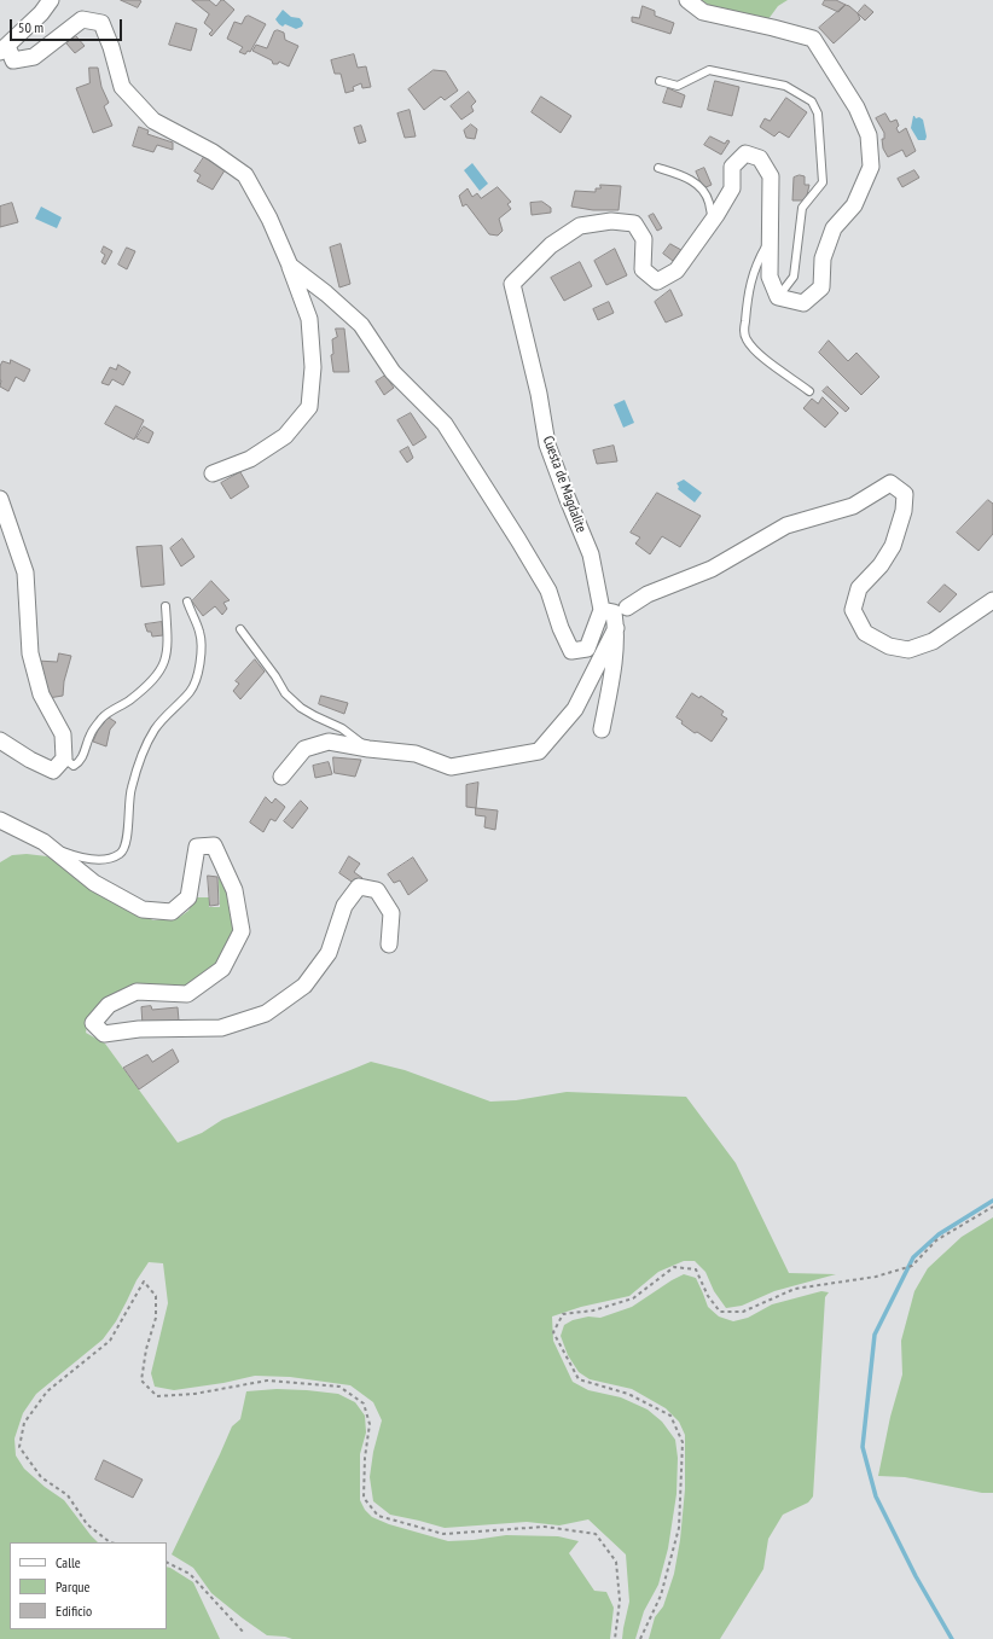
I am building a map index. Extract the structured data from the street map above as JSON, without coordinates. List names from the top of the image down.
{
  "streets": {
    "street": ["Cuesta de Magdalite"]
  },
  "legend": ["Calle", "Parque", "Edificio"],
  "scale_bar": "50 m"
}
